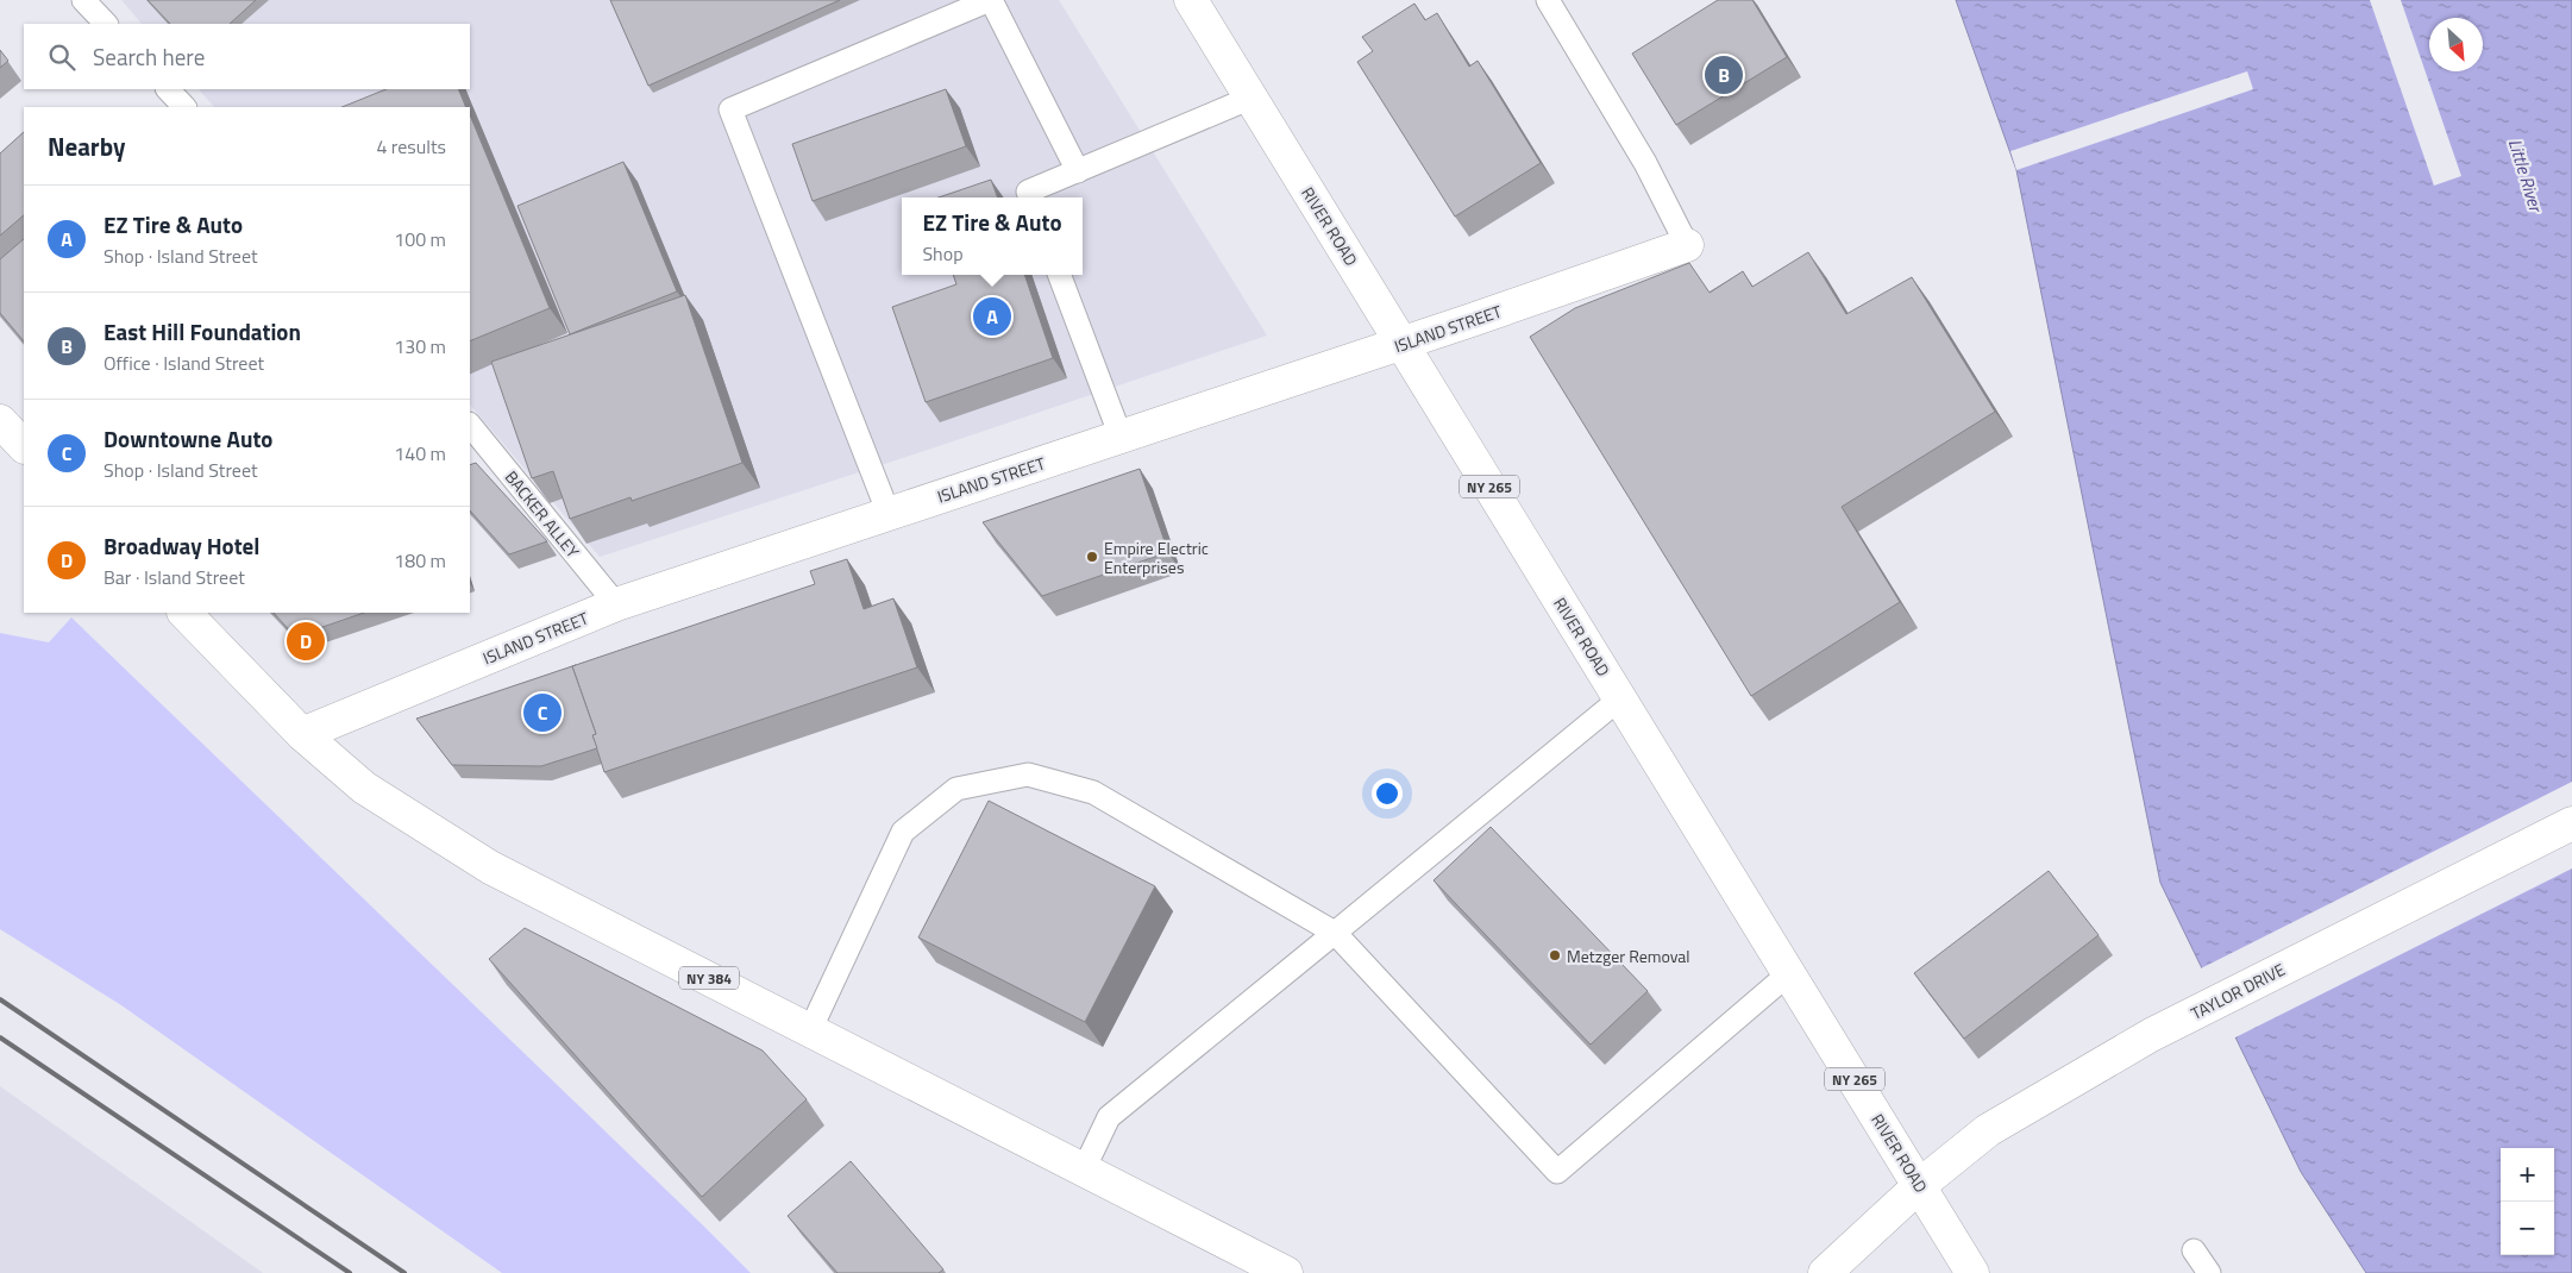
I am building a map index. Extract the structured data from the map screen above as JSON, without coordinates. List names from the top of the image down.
{
  "streets": {
    "main road": [
      "RIVER ROAD",
      "ISLAND STREET",
      "NY 265",
      "NY 384",
      "TAYLOR DRIVE"
    ],
    "lane": ["BACKER ALLEY"]
  },
  "crossings": [
    ["RIVER ROAD", "ISLAND STREET"],
    ["RIVER ROAD", "TAYLOR DRIVE"],
    ["ISLAND STREET", "BACKER ALLEY"],
    ["ISLAND STREET", "NY 384"]
  ],
  "water": ["Little River"],
  "places": ["Empire Electric Enterprises", "Metzger Removal"],
  "north": "bottom right",
  "page": {
    "search": "Search here",
    "pins": [
      "B",
      "A",
      "D",
      "C"
    ],
    "heading": ["Nearby", "4 results"],
    "list": [
      {
        "mark": "A",
        "name": "EZ Tire & Auto",
        "note": "Shop · Island Street",
        "value": "100 m"
      },
      {
        "mark": "B",
        "name": "East Hill Foundation",
        "note": "Office · Island Street",
        "value": "130 m"
      },
      {
        "mark": "C",
        "name": "Downtowne Auto",
        "note": "Shop · Island Street",
        "value": "140 m"
      },
      {
        "mark": "D",
        "name": "Broadway Hotel",
        "note": "Bar · Island Street",
        "value": "180 m"
      }
    ],
    "popup": ["EZ Tire & Auto", "Shop"],
    "map_buttons": ["+", "−"]
  }
}
